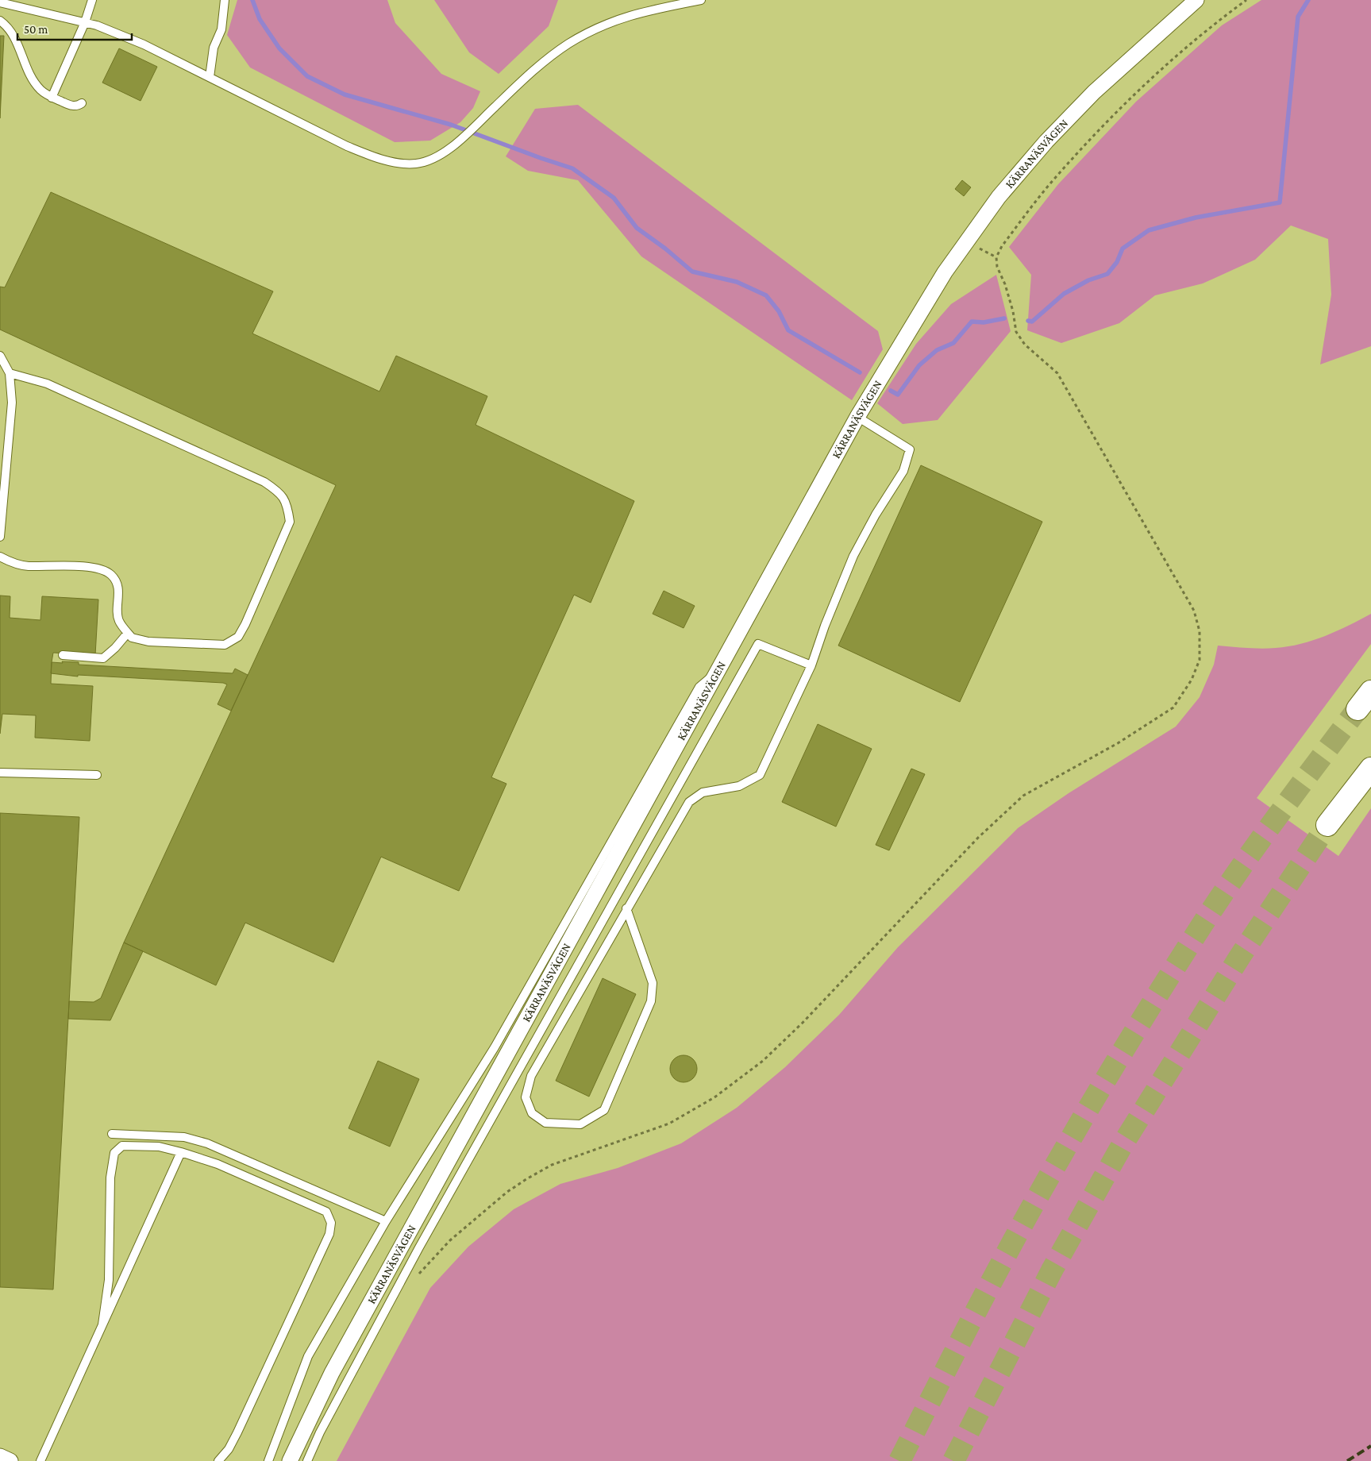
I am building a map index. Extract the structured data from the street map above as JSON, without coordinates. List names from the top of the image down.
{
  "streets": {
    "street": ["KÄRRANÄSVÄGEN"]
  },
  "scale_bar": "50 m"
}
